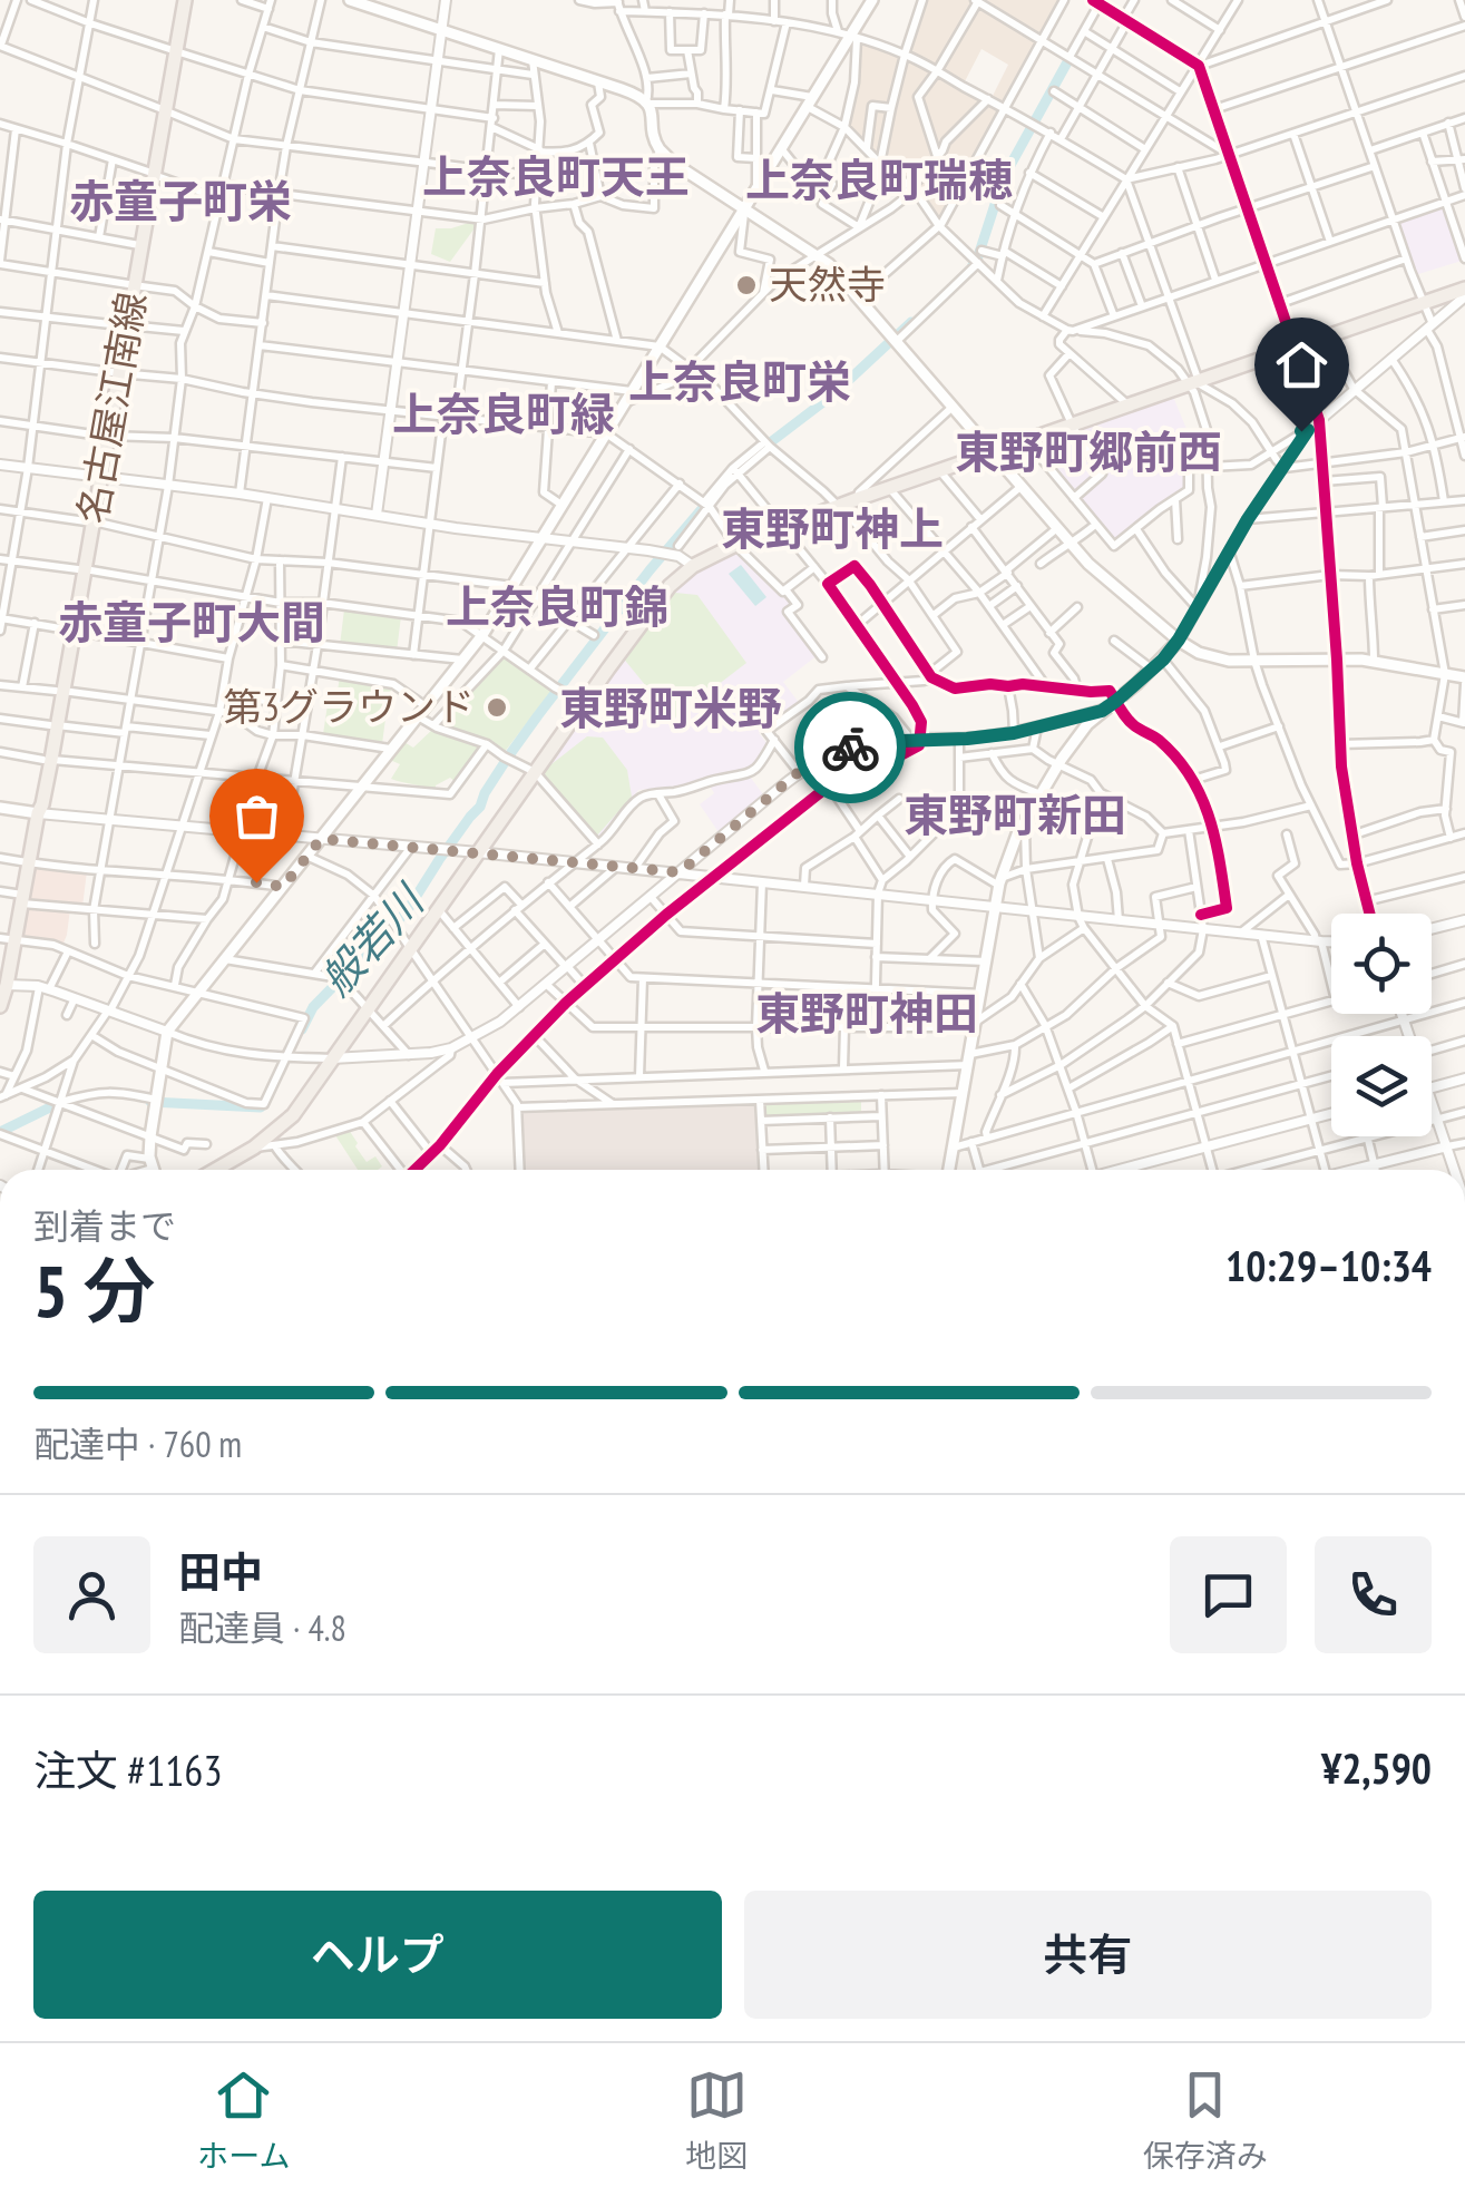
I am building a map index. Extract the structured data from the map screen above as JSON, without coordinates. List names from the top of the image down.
{
  "streets": {
    "main road": ["名古屋江南線"]
  },
  "districts": [
    "上奈良町天王",
    "上奈良町瑞穂",
    "赤童子町栄",
    "上奈良町栄",
    "上奈良町緑",
    "東野町郷前西",
    "東野町神上",
    "上奈良町錦",
    "赤童子町大間",
    "東野町米野",
    "東野町新田",
    "東野町神田"
  ],
  "water": ["般若川"],
  "places": ["天然寺", "第3グラウンド"],
  "page": {
    "heading": ["5 分", "到着まで", "10:29–10:34"],
    "panel": [
      "田中",
      "配達員 · 4.8",
      "注文 #1163",
      "¥2,590"
    ],
    "bar": "配達中 · 760 m",
    "buttons": ["ヘルプ", "共有"],
    "tabs": ["ホーム", "地図", "保存済み"]
  }
}
